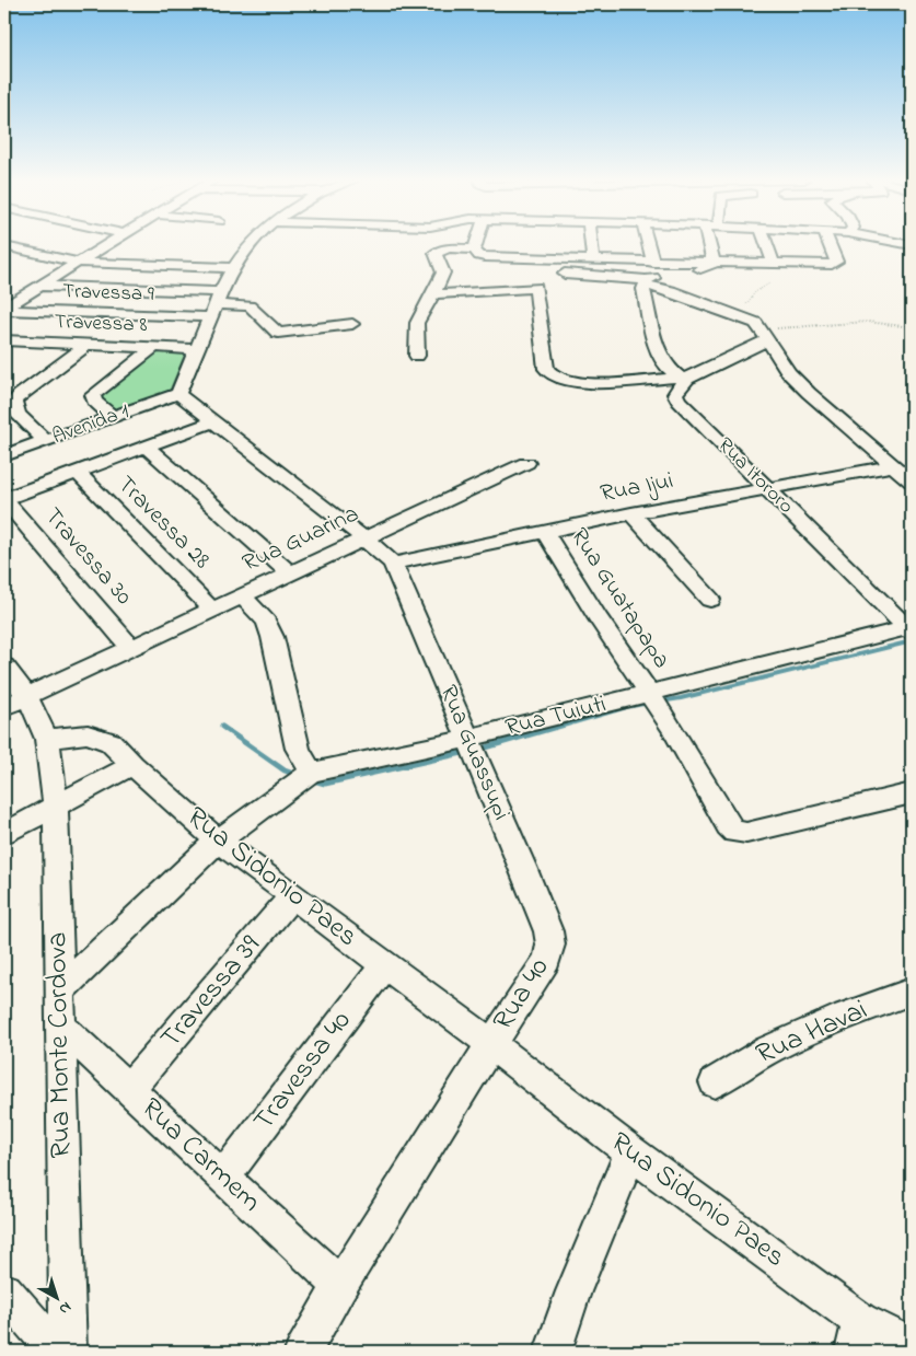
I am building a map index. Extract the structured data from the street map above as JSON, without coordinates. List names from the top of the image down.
{
  "streets": {
    "street": [
      "Travessa 9",
      "Travessa 8",
      "Avenida 1",
      "Rua Itororo",
      "Rua Ijui",
      "Travessa 28",
      "Rua Guarina",
      "Travessa 30",
      "Rua Guatapapa",
      "Rua Tuiuti",
      "Rua Guassupi",
      "Rua Sidonio Paes",
      "Travessa 39",
      "Rua 40",
      "Rua Havai",
      "Rua Monte Cordova",
      "Travessa 40",
      "Rua Carmem"
    ]
  },
  "crossings": [
    ["Rua Itororo", "Rua Ijui"],
    ["Rua Itororo", "Rua Tuiuti"],
    ["Rua Ijui", "Rua Guatapapa"],
    ["Rua Ijui", "Rua Guassupi"],
    ["Rua Guarina", "Rua Tuiuti"],
    ["Rua Guatapapa", "Rua Tuiuti"],
    ["Rua Tuiuti", "Rua Guassupi"],
    ["Rua Tuiuti", "Rua Sidonio Paes"],
    ["Rua Tuiuti", "Rua Monte Cordova"],
    ["Rua Guassupi", "Rua 40"],
    ["Rua Sidonio Paes", "Travessa 39"],
    ["Rua Sidonio Paes", "Rua 40"],
    ["Rua Sidonio Paes", "Rua Monte Cordova"],
    ["Rua Sidonio Paes", "Travessa 40"],
    ["Travessa 39", "Rua Carmem"],
    ["Rua Monte Cordova", "Rua Carmem"],
    ["Travessa 40", "Rua Carmem"]
  ],
  "north": "bottom right"
}
